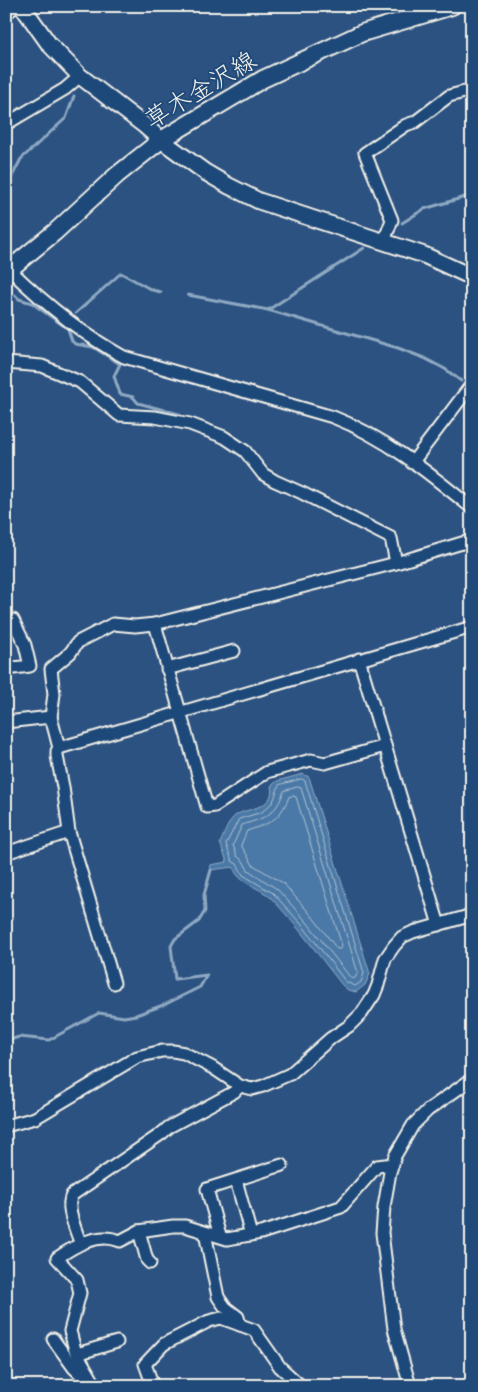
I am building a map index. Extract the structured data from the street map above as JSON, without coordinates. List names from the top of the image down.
{
  "streets": {
    "main road": ["草木金沢線"]
  }
}
